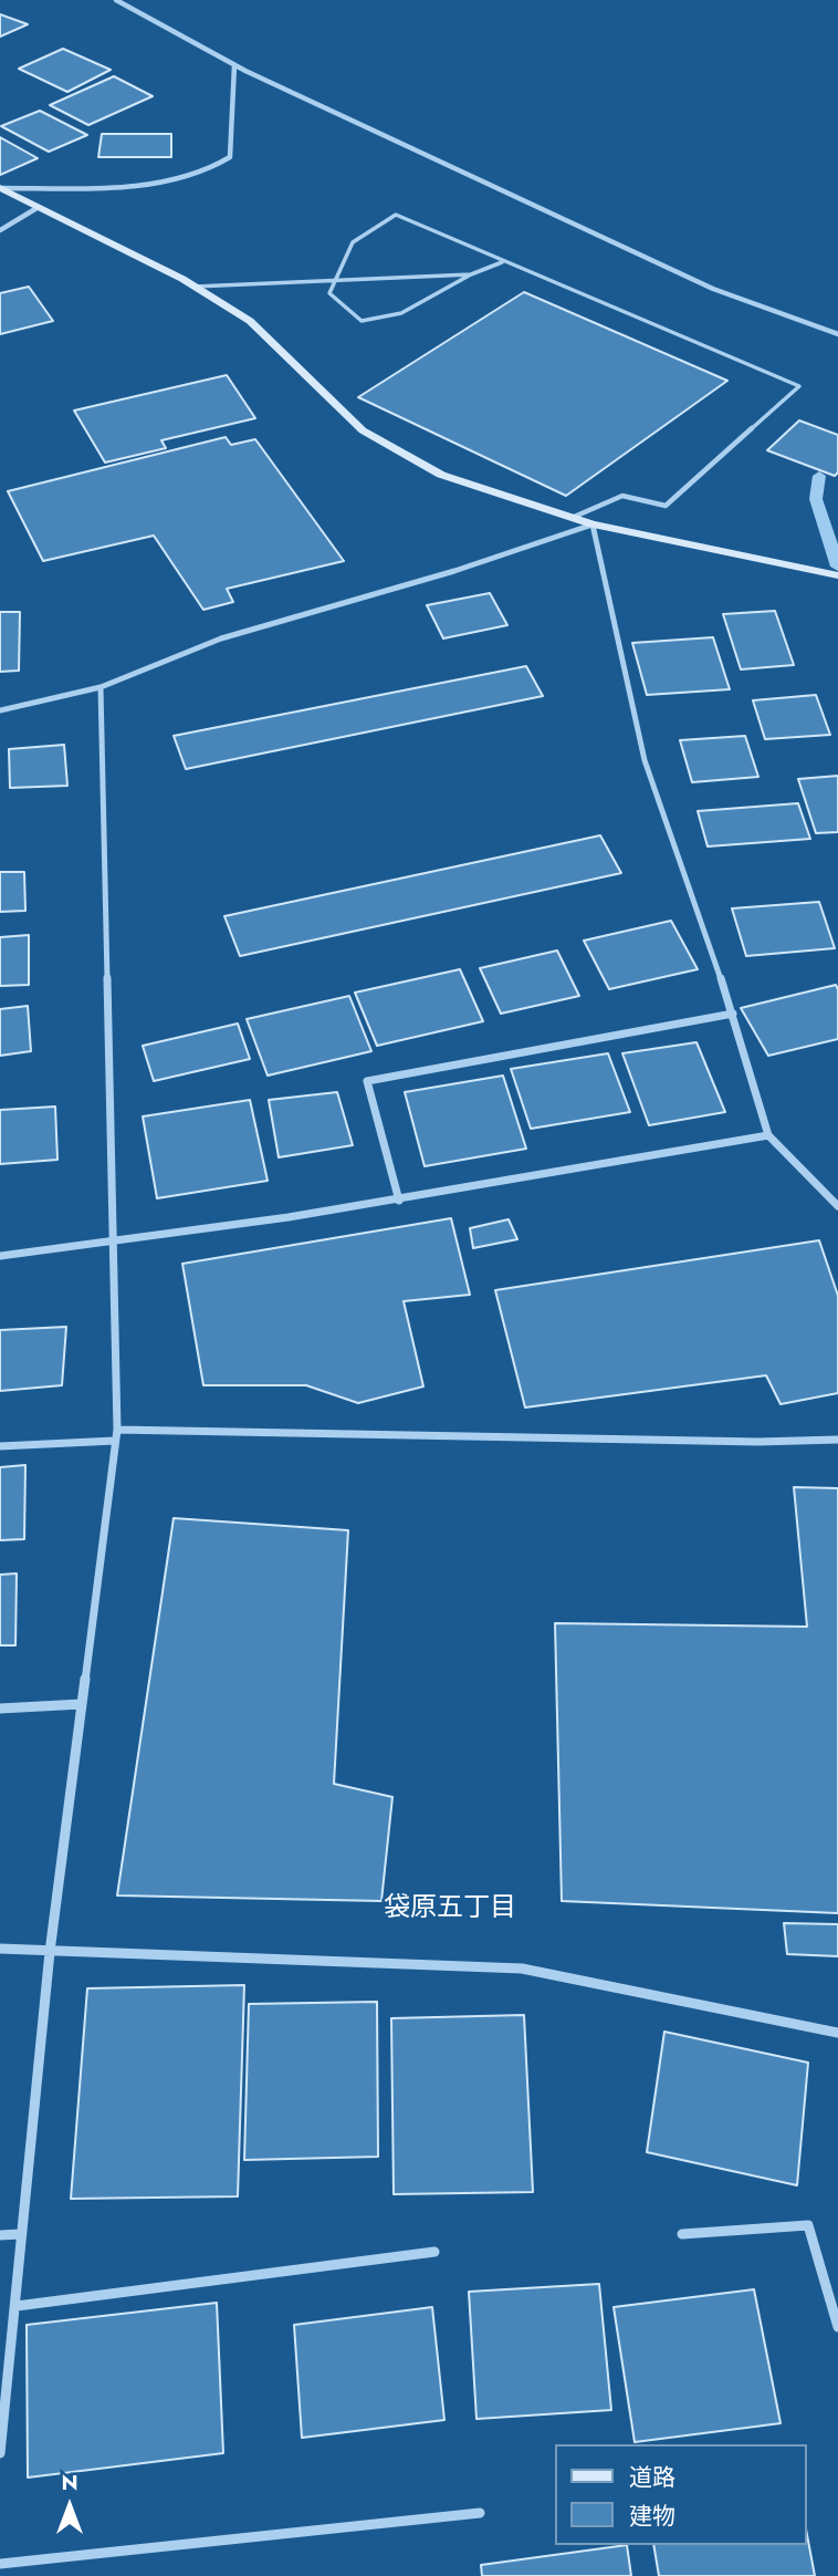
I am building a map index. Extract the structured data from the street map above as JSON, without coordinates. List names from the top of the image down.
{
  "districts": ["袋原五丁目"],
  "legend": ["道路", "建物"],
  "north": "top"
}
